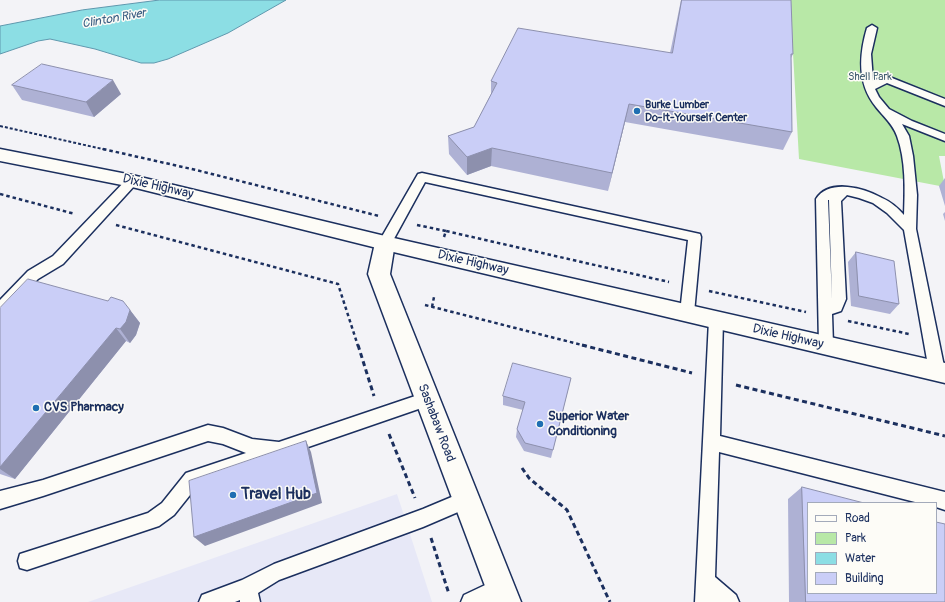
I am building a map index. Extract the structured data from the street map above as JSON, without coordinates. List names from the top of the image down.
{
  "streets": {
    "main road": ["Dixie Highway", "Sashabaw Road"]
  },
  "crossings": [
    ["Dixie Highway", "Sashabaw Road"]
  ],
  "water": ["Clinton River"],
  "parks": ["Shell Park"],
  "places": [
    "Burke Lumber Do-It-Yourself Center",
    "CVS Pharmacy",
    "Superior Water Conditioning",
    "Travel Hub"
  ],
  "legend": [
    "Road",
    "Park",
    "Water",
    "Building"
  ]
}
